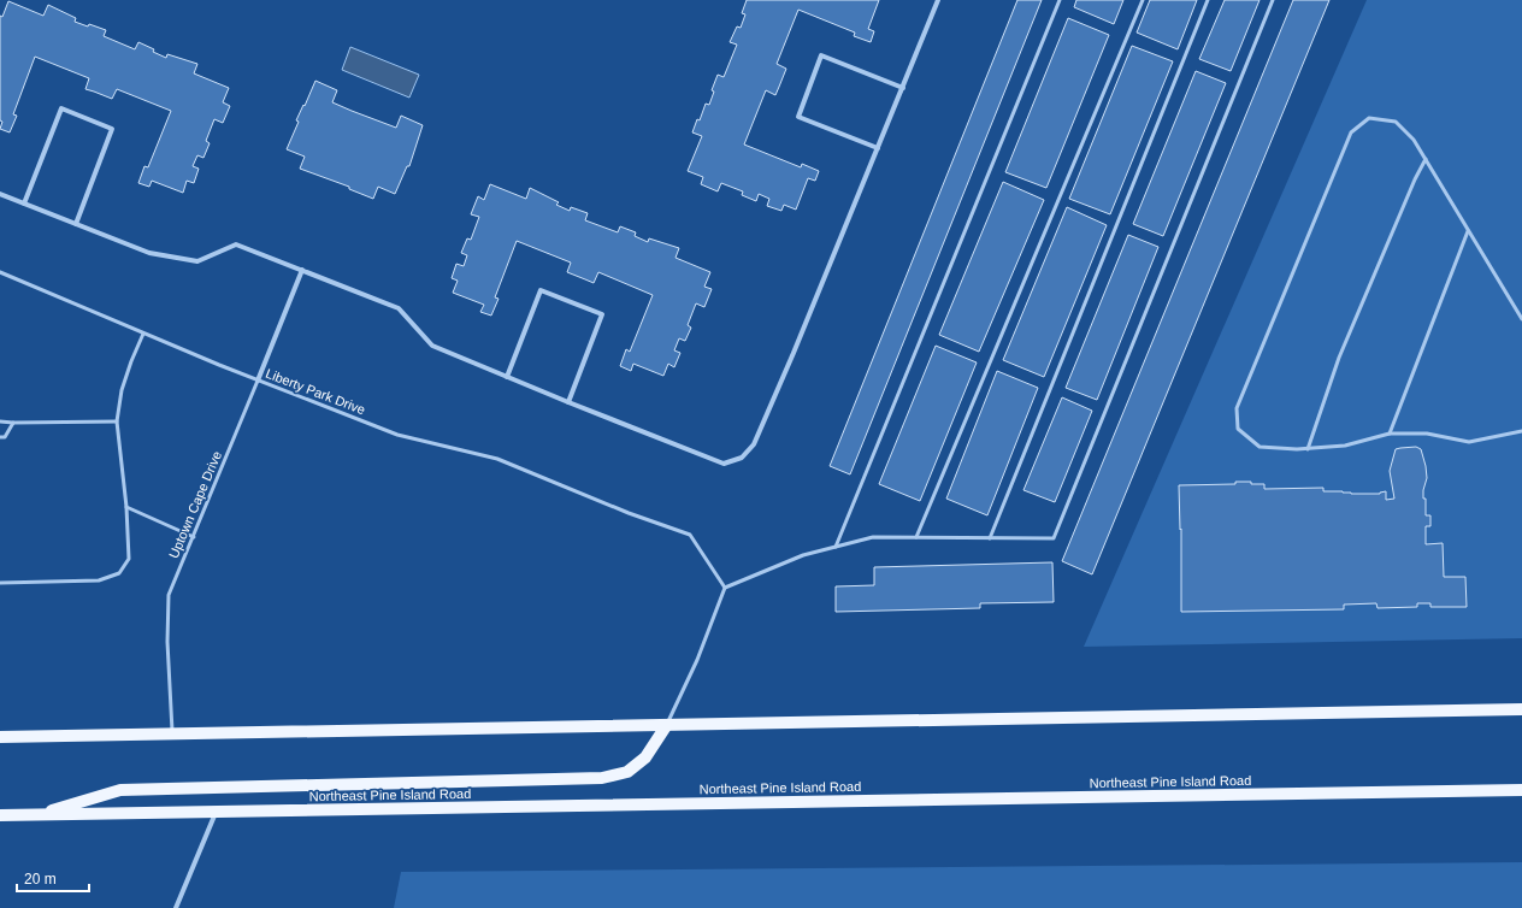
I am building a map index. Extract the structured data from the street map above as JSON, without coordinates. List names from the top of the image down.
{
  "streets": {
    "main road": ["Northeast Pine Island Road"],
    "lane": ["Liberty Park Drive", "Uptown Cape Drive"]
  },
  "crossings": [
    ["Liberty Park Drive", "Uptown Cape Drive"]
  ],
  "scale_bar": "20 m"
}
